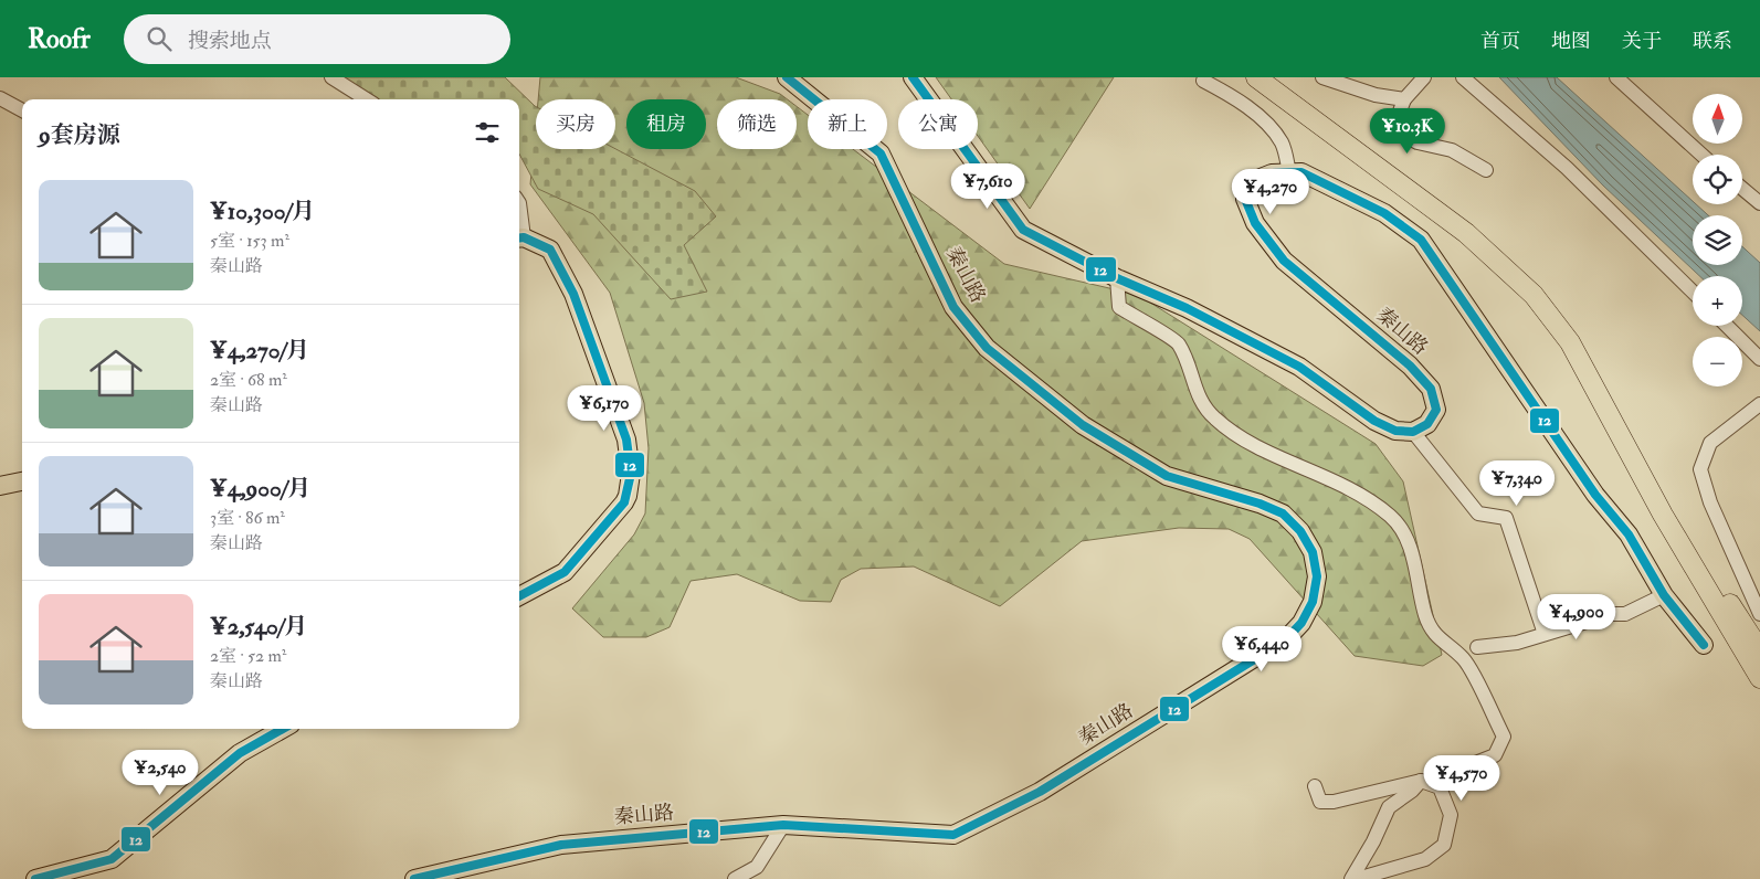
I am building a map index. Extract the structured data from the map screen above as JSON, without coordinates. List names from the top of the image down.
{
  "streets": {
    "main road": ["秦山路"]
  },
  "lines": ["transit line 12"],
  "north": "top",
  "page": {
    "header": "Roofr",
    "search": "搜索地点",
    "nav": [
      "首页",
      "地图",
      "关于",
      "联系"
    ],
    "map_buttons": ["+", "−"],
    "chip": [
      "买房",
      "租房",
      "筛选",
      "新上",
      "公寓"
    ],
    "heading": "9套房源",
    "price": [
      "¥10.3K",
      "¥7,610",
      "¥4,270",
      "¥6,170",
      "¥7,340",
      "¥4,900",
      "¥6,440",
      "¥2,540",
      "¥4,570"
    ],
    "list": [
      {
        "name": "¥10,300/月",
        "note": "5室 · 153 m² · 秦山路"
      },
      {
        "name": "¥4,270/月",
        "note": "2室 · 68 m² · 秦山路"
      },
      {
        "name": "¥4,900/月",
        "note": "3室 · 86 m² · 秦山路"
      },
      {
        "name": "¥2,540/月",
        "note": "2室 · 52 m² · 秦山路"
      }
    ]
  }
}
